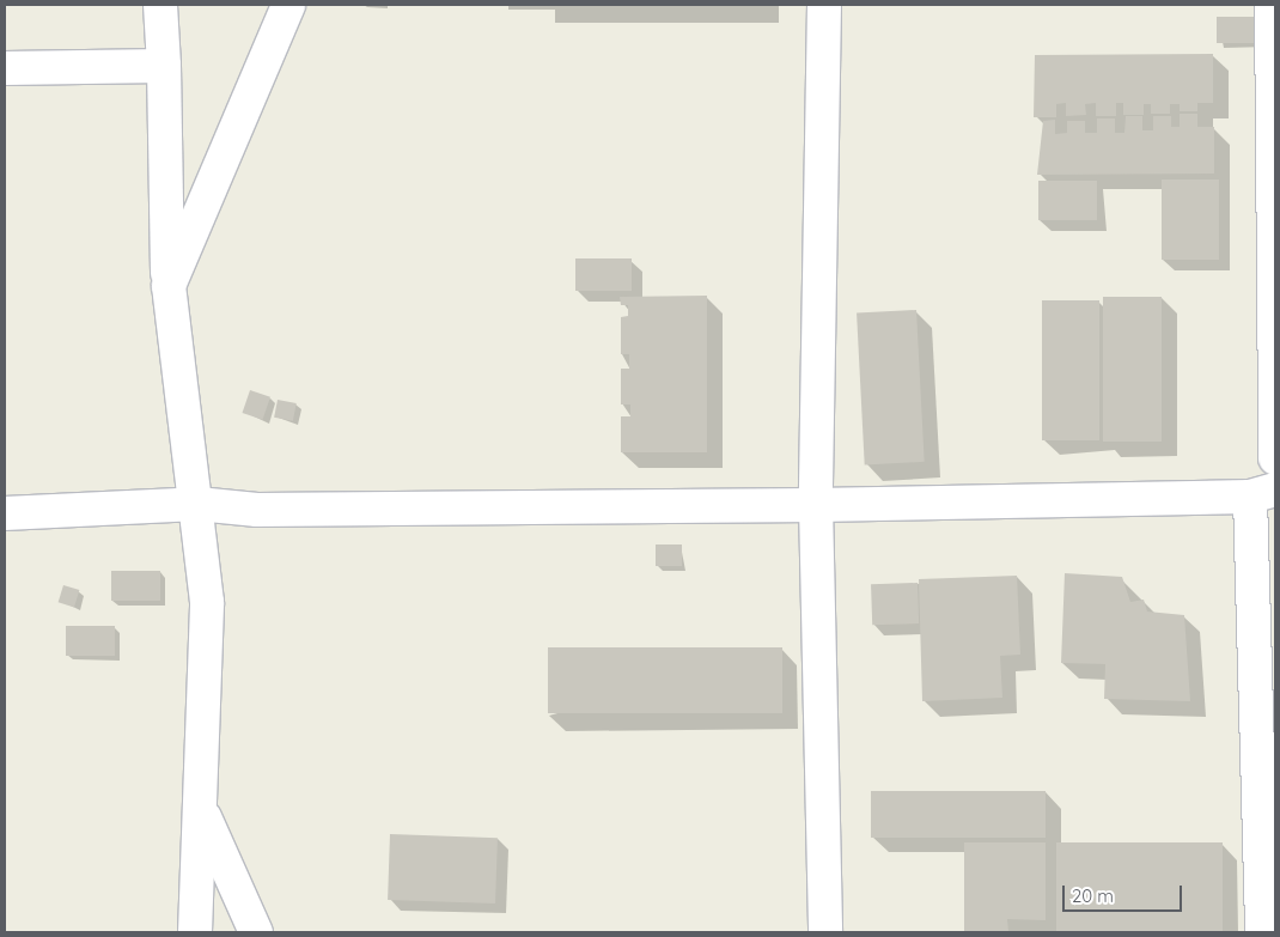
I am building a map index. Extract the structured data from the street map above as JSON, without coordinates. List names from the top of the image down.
{
  "scale_bar": "20 m"
}
